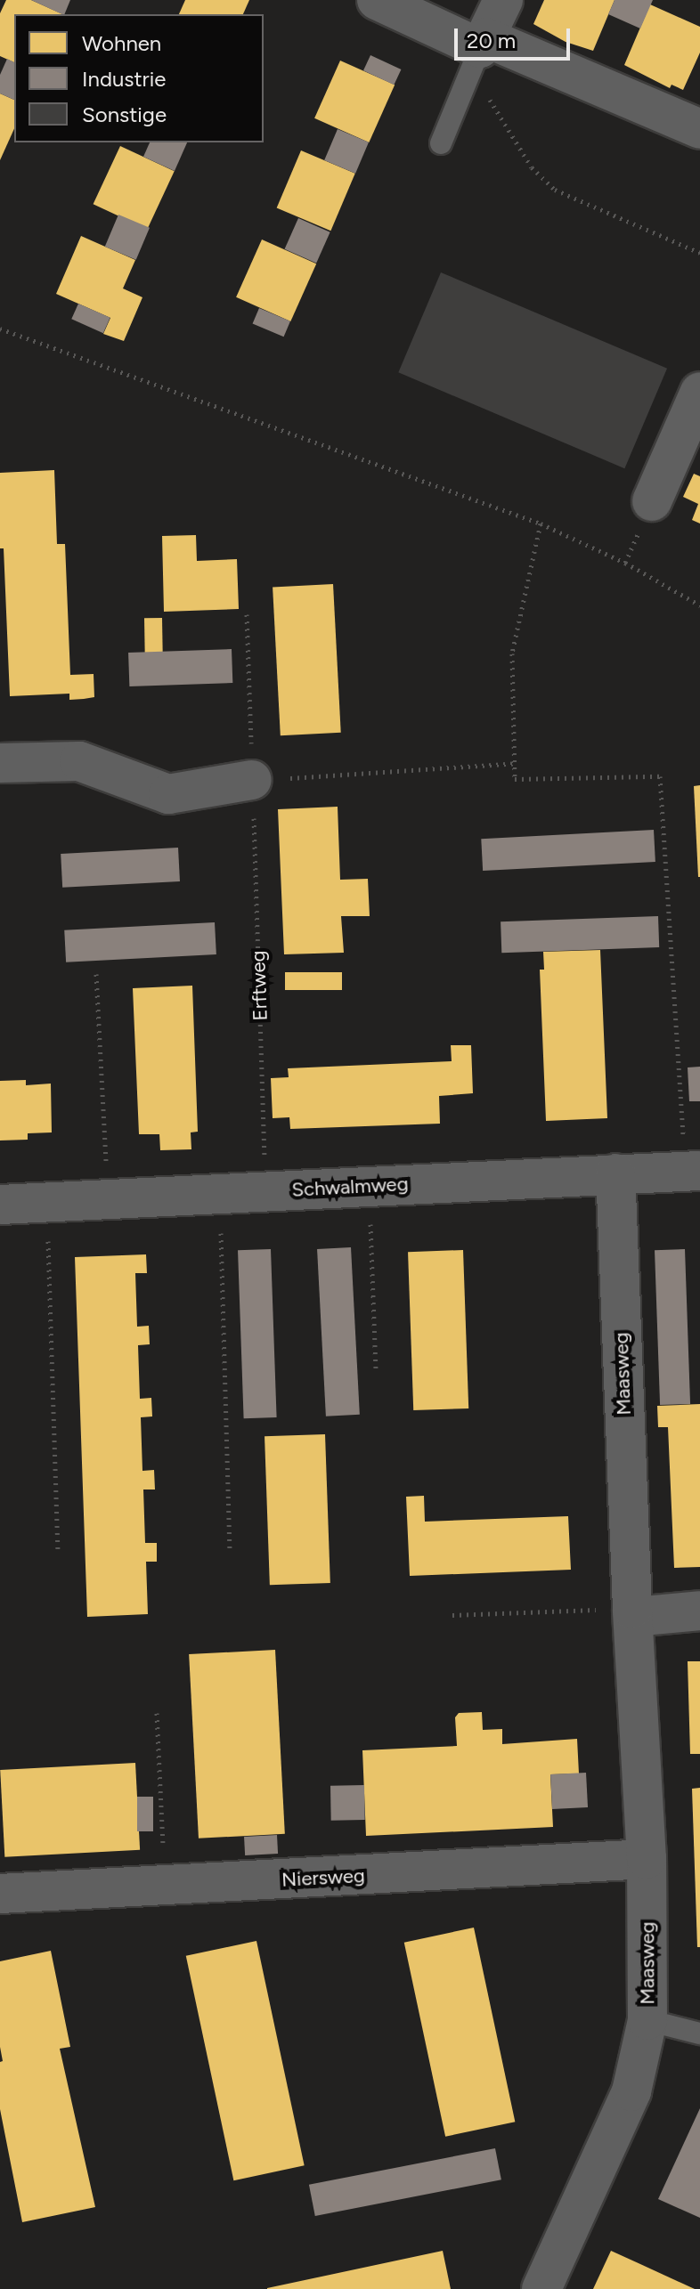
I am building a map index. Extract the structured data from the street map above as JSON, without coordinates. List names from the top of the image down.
{
  "streets": {
    "street": ["Schwalmweg", "Maasweg", "Niersweg"],
    "path": ["Erftweg"]
  },
  "crossings": [
    ["Erftweg", "Schwalmweg"],
    ["Schwalmweg", "Maasweg"],
    ["Maasweg", "Niersweg"]
  ],
  "legend": ["Wohnen", "Industrie", "Sonstige"],
  "scale_bar": "20 m"
}
